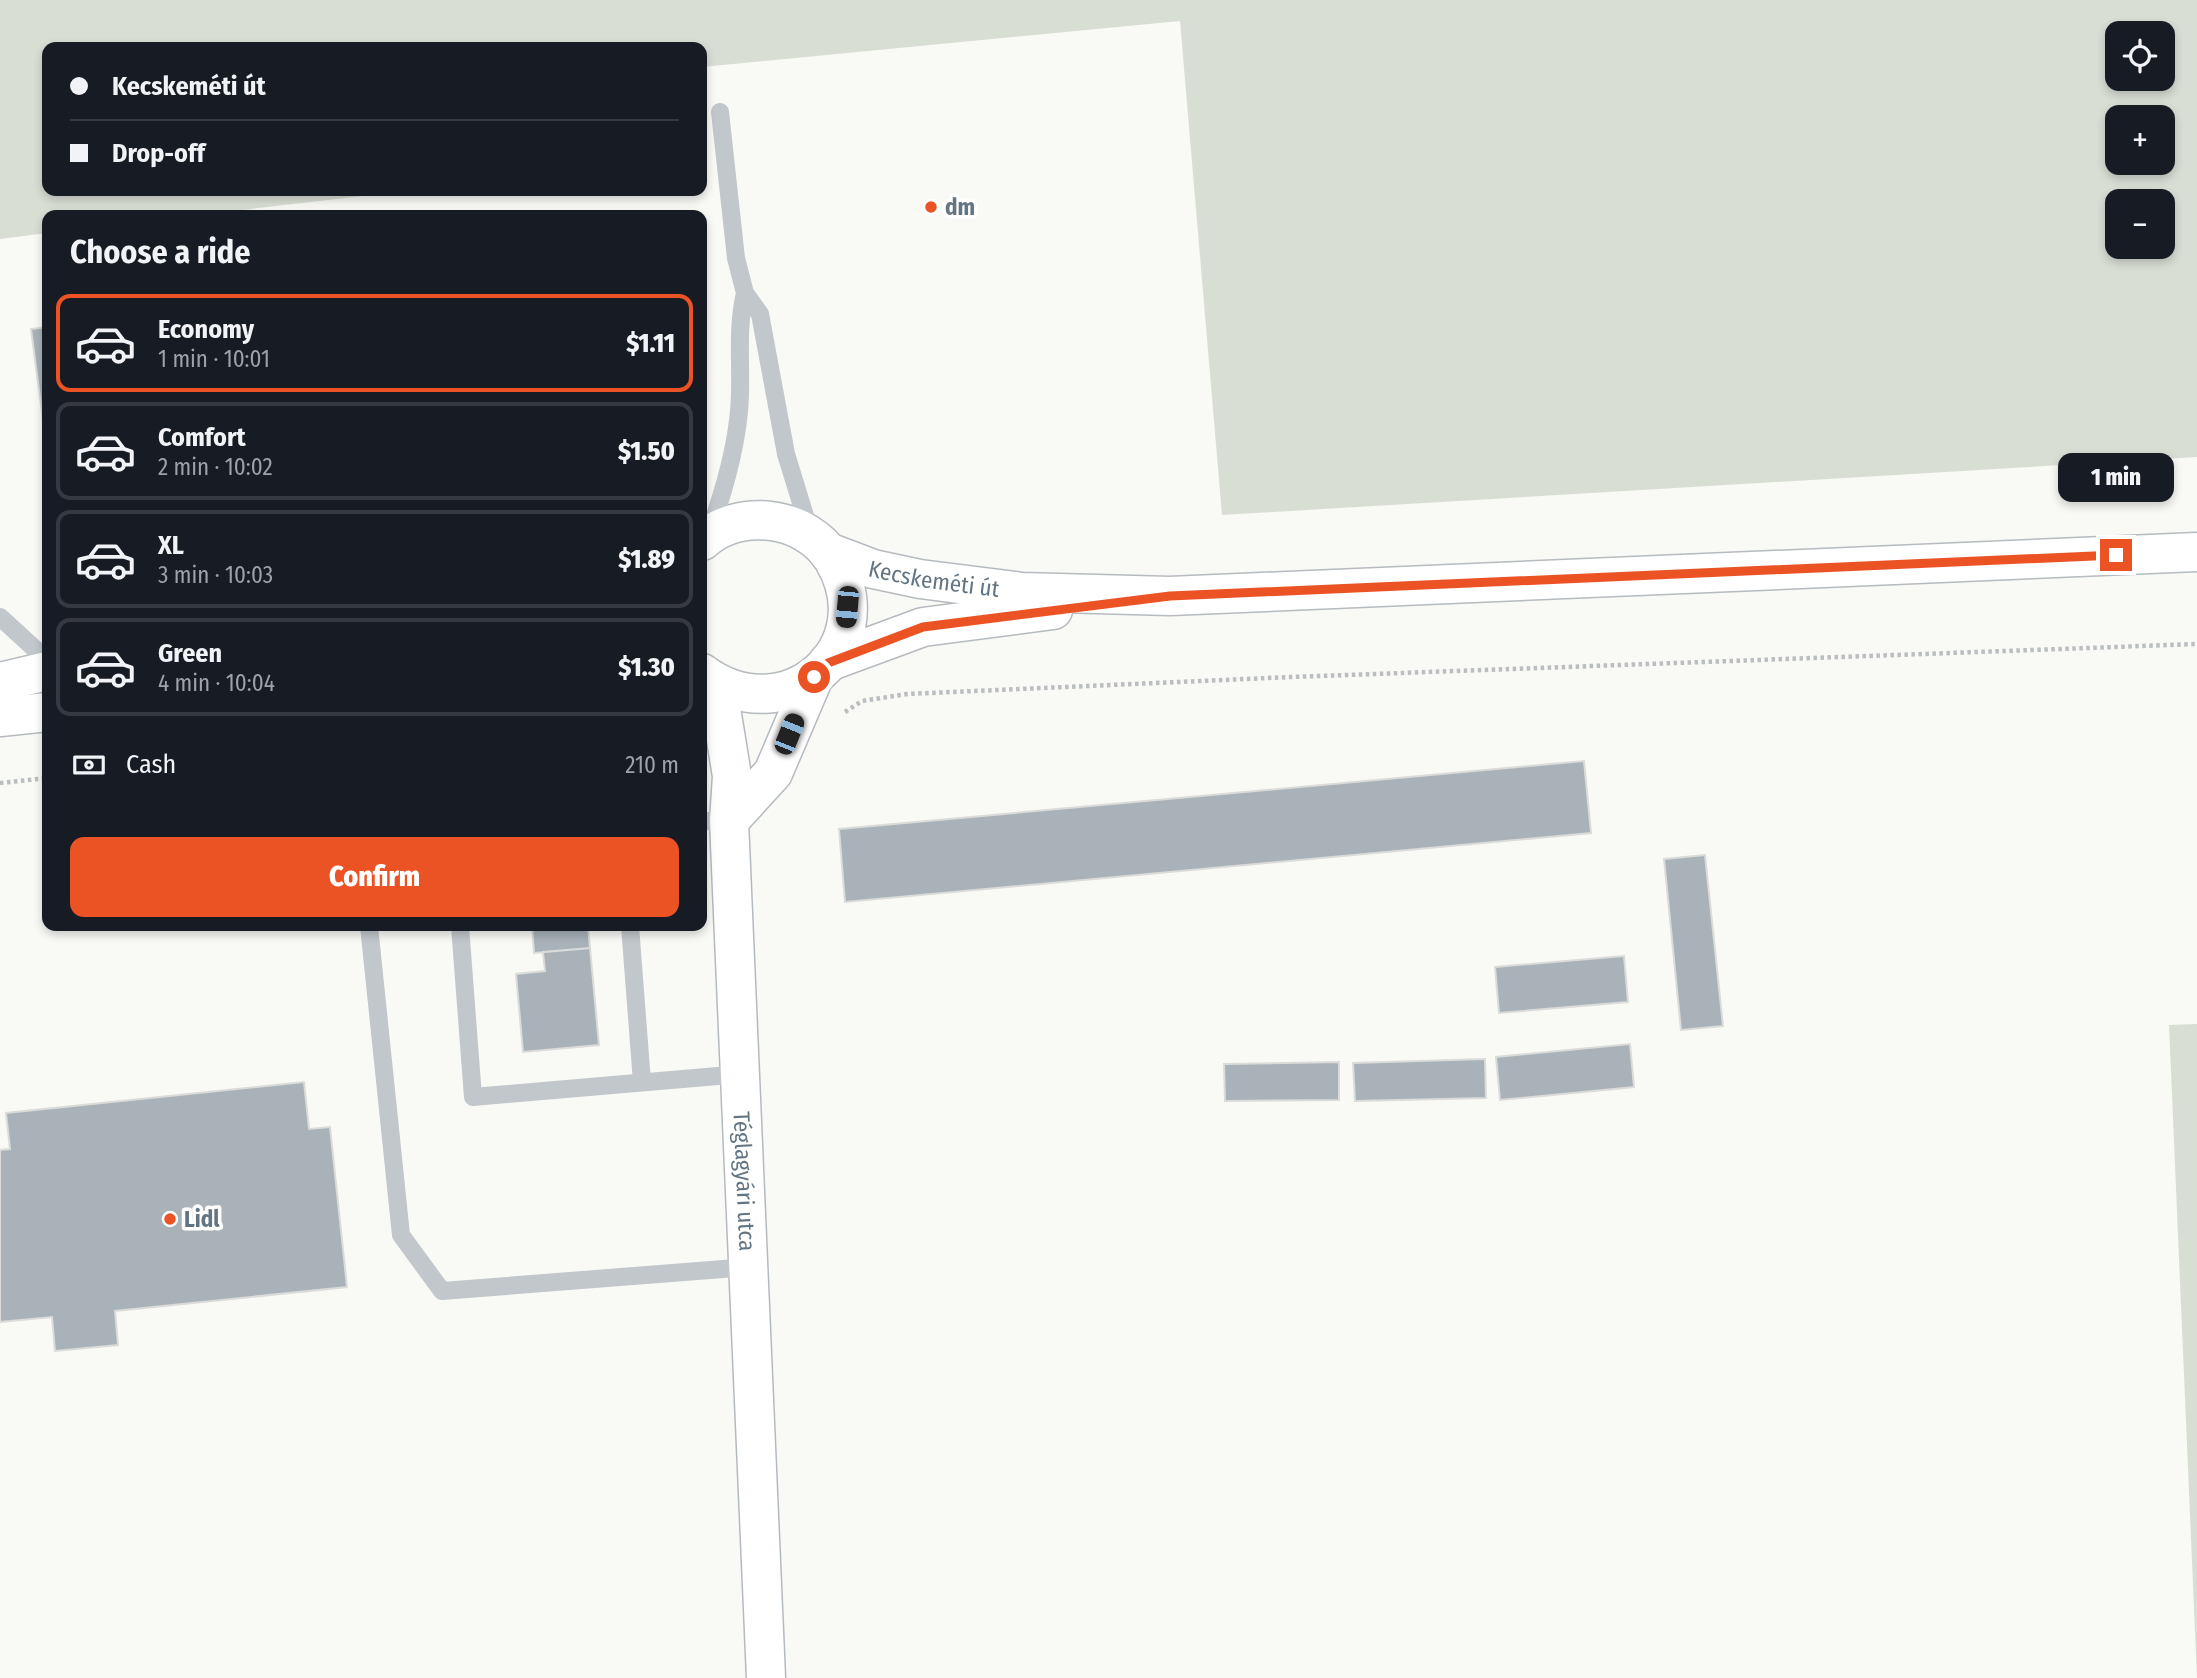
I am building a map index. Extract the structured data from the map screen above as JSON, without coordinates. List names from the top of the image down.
{
  "streets": {
    "main road": ["Kecskeméti út", "Téglagyári utca"]
  },
  "crossings": [
    ["Kecskeméti út", "Téglagyári utca"]
  ],
  "places": ["dm", "Lidl"],
  "page": {
    "map_buttons": ["+", "−"],
    "banner": ["Kecskeméti út", "Drop-off"],
    "heading": "Choose a ride",
    "list": [
      {
        "name": "Economy",
        "note": "1 min · 10:01",
        "value": "$1.11"
      },
      {
        "name": "Comfort",
        "note": "2 min · 10:02",
        "value": "$1.50"
      },
      {
        "name": "XL",
        "note": "3 min · 10:03",
        "value": "$1.89"
      },
      {
        "name": "Green",
        "note": "4 min · 10:04",
        "value": "$1.30"
      }
    ],
    "bubble": "1 min",
    "pay": ["Cash", "210 m"],
    "buttons": "Confirm"
  }
}
